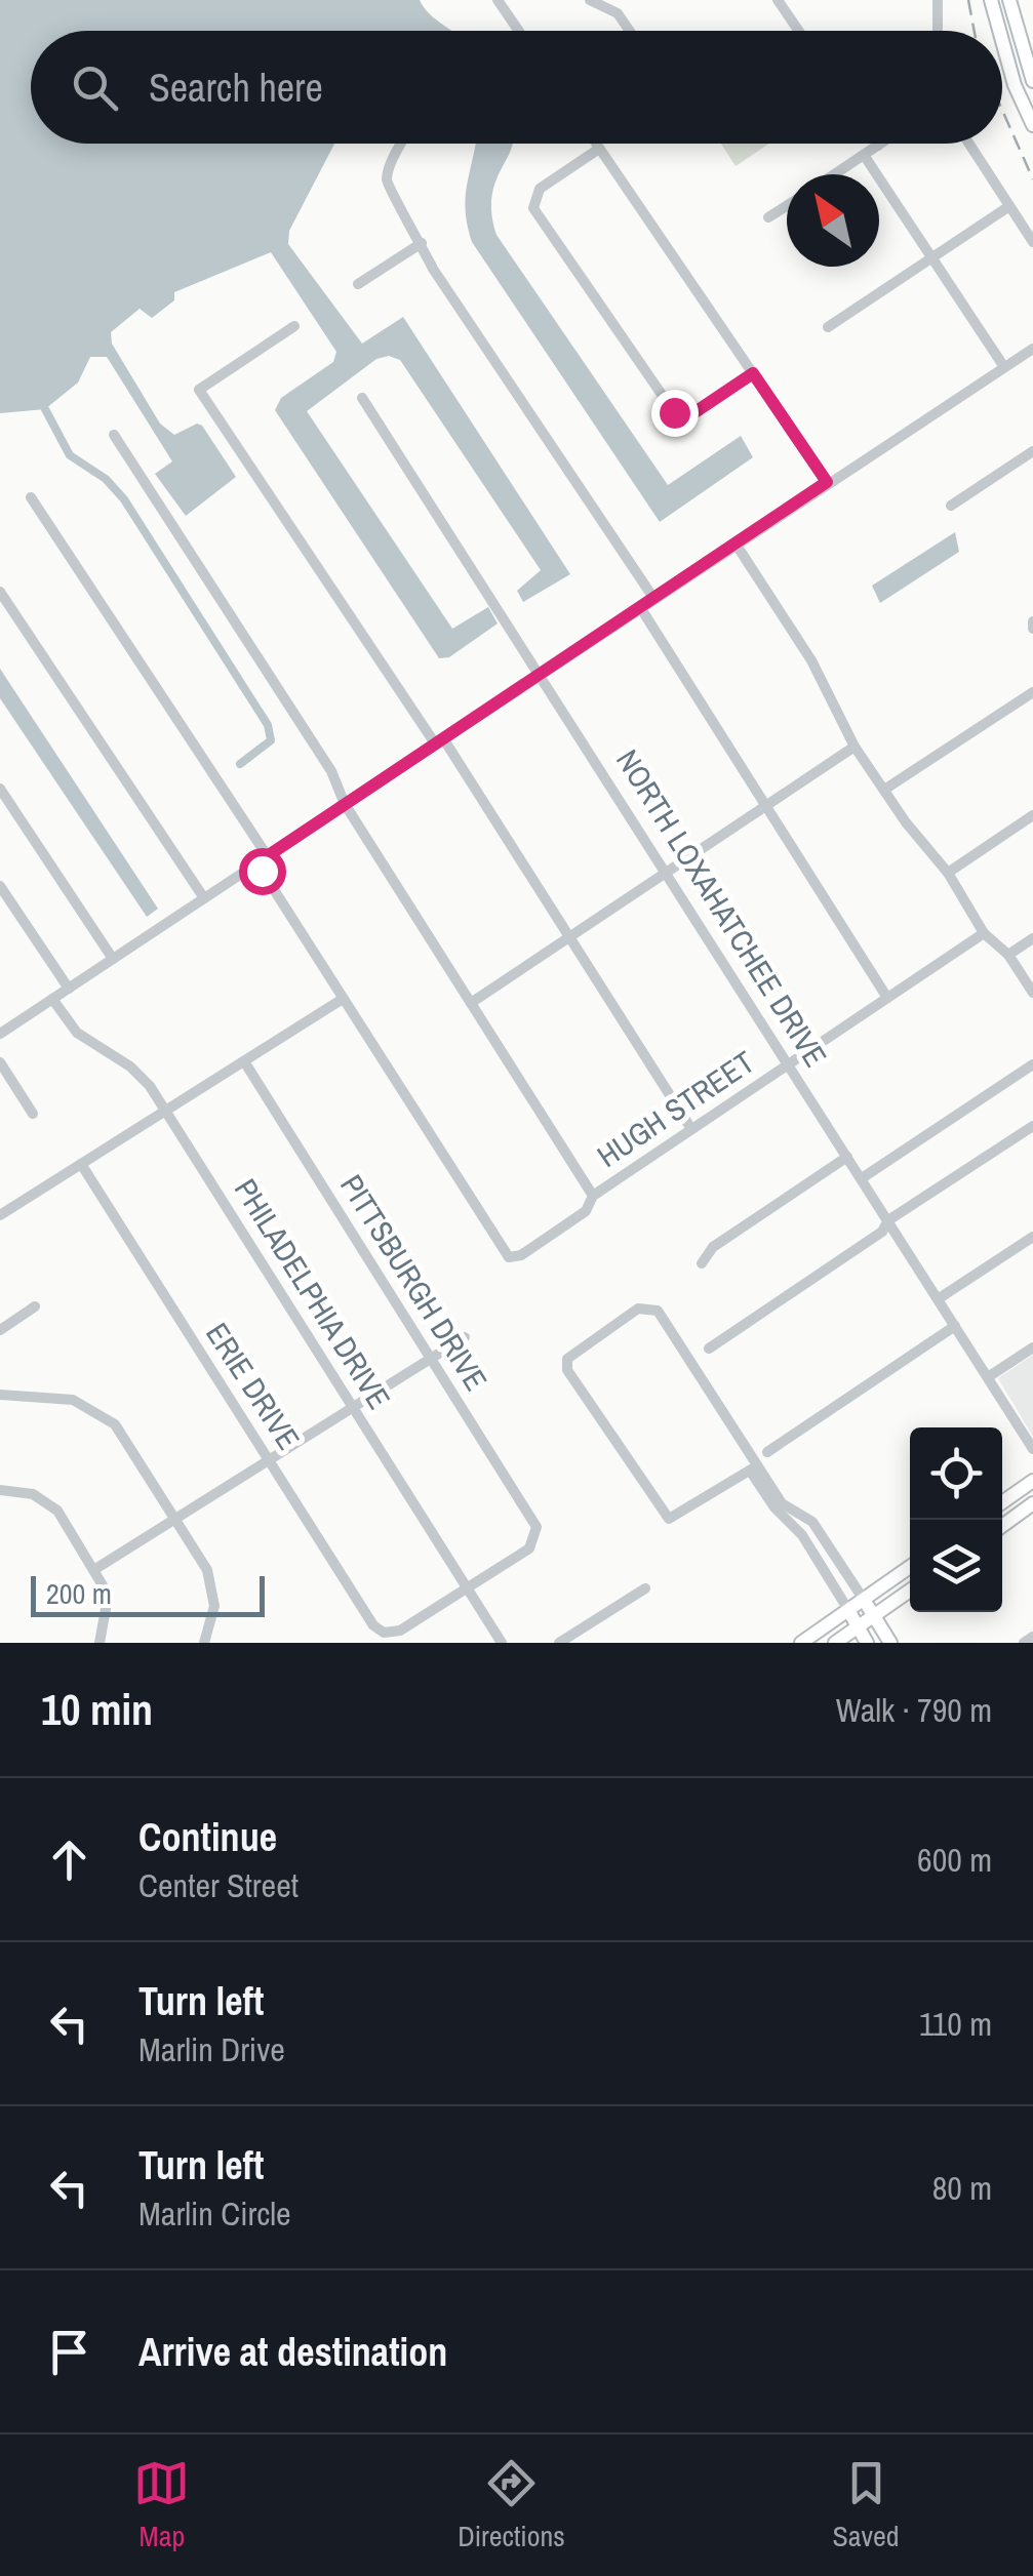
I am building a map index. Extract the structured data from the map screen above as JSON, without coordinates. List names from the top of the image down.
{
  "streets": {
    "street": [
      "NORTH LOXAHATCHEE DRIVE",
      "HUGH STREET",
      "PITTSBURGH DRIVE",
      "PHILADELPHIA DRIVE",
      "ERIE DRIVE"
    ]
  },
  "crossings": [
    ["NORTH LOXAHATCHEE DRIVE", "HUGH STREET"],
    ["PITTSBURGH DRIVE", "PHILADELPHIA DRIVE"],
    ["PITTSBURGH DRIVE", "ERIE DRIVE"],
    ["PHILADELPHIA DRIVE", "ERIE DRIVE"]
  ],
  "scale_bar": "200 m",
  "north": "top left",
  "page": {
    "search": "Search here",
    "scale": "200 m",
    "heading": ["10 min", "Walk · 790 m"],
    "list": [
      ["Continue", "Center Street", "600 m"],
      ["Turn left", "Marlin Drive", "110 m"],
      ["Turn left", "Marlin Circle", "80 m"],
      "Arrive at destination"
    ],
    "nav": ["Map", "Directions", "Saved"]
  }
}
